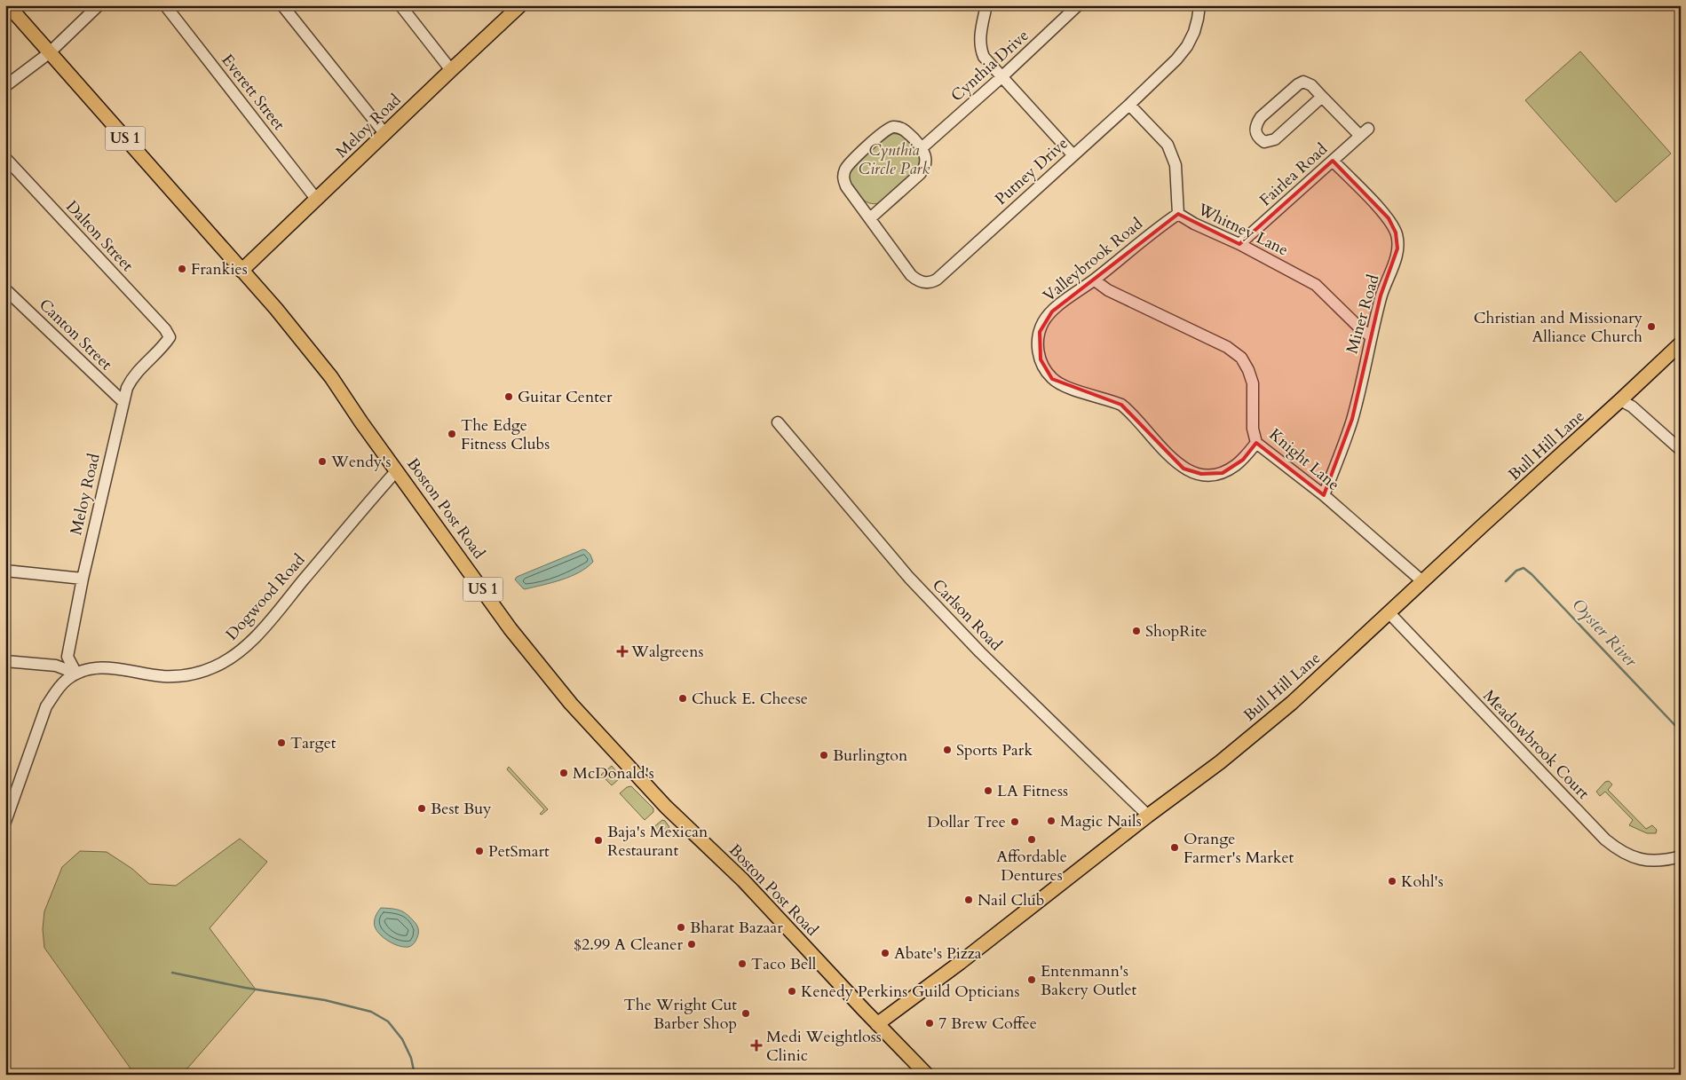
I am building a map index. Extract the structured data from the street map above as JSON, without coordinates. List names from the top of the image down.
{
  "streets": {
    "main road": [
      "Meloy Road",
      "US 1",
      "Bull Hill Lane",
      "Boston Post Road"
    ],
    "street": [
      "Cynthia Drive",
      "Everett Street",
      "Putney Drive",
      "Fairlea Road",
      "Whitney Lane",
      "Dalton Street",
      "Valleybrook Road",
      "Miner Road",
      "Canton Street",
      "Knight Lane",
      "Dogwood Road",
      "Carlson Road",
      "Meadowbrook Court"
    ]
  },
  "crossings": [
    ["Everett Street", "Meloy Road"],
    ["Meloy Road", "Dalton Street"],
    ["Meloy Road", "Canton Street"],
    ["Meloy Road", "Boston Post Road"],
    ["Meloy Road", "Dogwood Road"],
    ["Putney Drive", "Whitney Lane"],
    ["Fairlea Road", "Whitney Lane"],
    ["Fairlea Road", "Miner Road"],
    ["Whitney Lane", "Valleybrook Road"],
    ["Whitney Lane", "Miner Road"],
    ["Valleybrook Road", "Knight Lane"],
    ["Miner Road", "Knight Lane"],
    ["Bull Hill Lane", "Knight Lane"],
    ["Bull Hill Lane", "Boston Post Road"],
    ["Bull Hill Lane", "Carlson Road"],
    ["Bull Hill Lane", "Meadowbrook Court"],
    ["Boston Post Road", "Dogwood Road"]
  ],
  "water": ["Oyster River"],
  "parks": ["Cynthia Circle Park"],
  "places": {
    "other": [
      "Frankies",
      "Christian and Missionary Alliance Church",
      "Guitar Center",
      "The Edge Fitness Clubs",
      "Wendy's",
      "ShopRite",
      "Chuck E. Cheese",
      "Target",
      "Sports Park",
      "Burlington",
      "McDonald's",
      "LA Fitness",
      "Best Buy",
      "Magic Nails",
      "Dollar Tree",
      "Affordable Dentures",
      "Baja's Mexican Restaurant",
      "Orange Farmer's Market",
      "PetSmart",
      "Kohl's",
      "Nail Club",
      "Bharat Bazaar",
      "$2.99 A Cleaner",
      "Abate's Pizza",
      "Taco Bell",
      "Entenmann's Bakery Outlet",
      "Kenedy Perkins Guild Opticians",
      "The Wright Cut Barber Shop",
      "7 Brew Coffee"
    ],
    "health": ["Walgreens", "Medi Weightloss Clinic"]
  }
}
